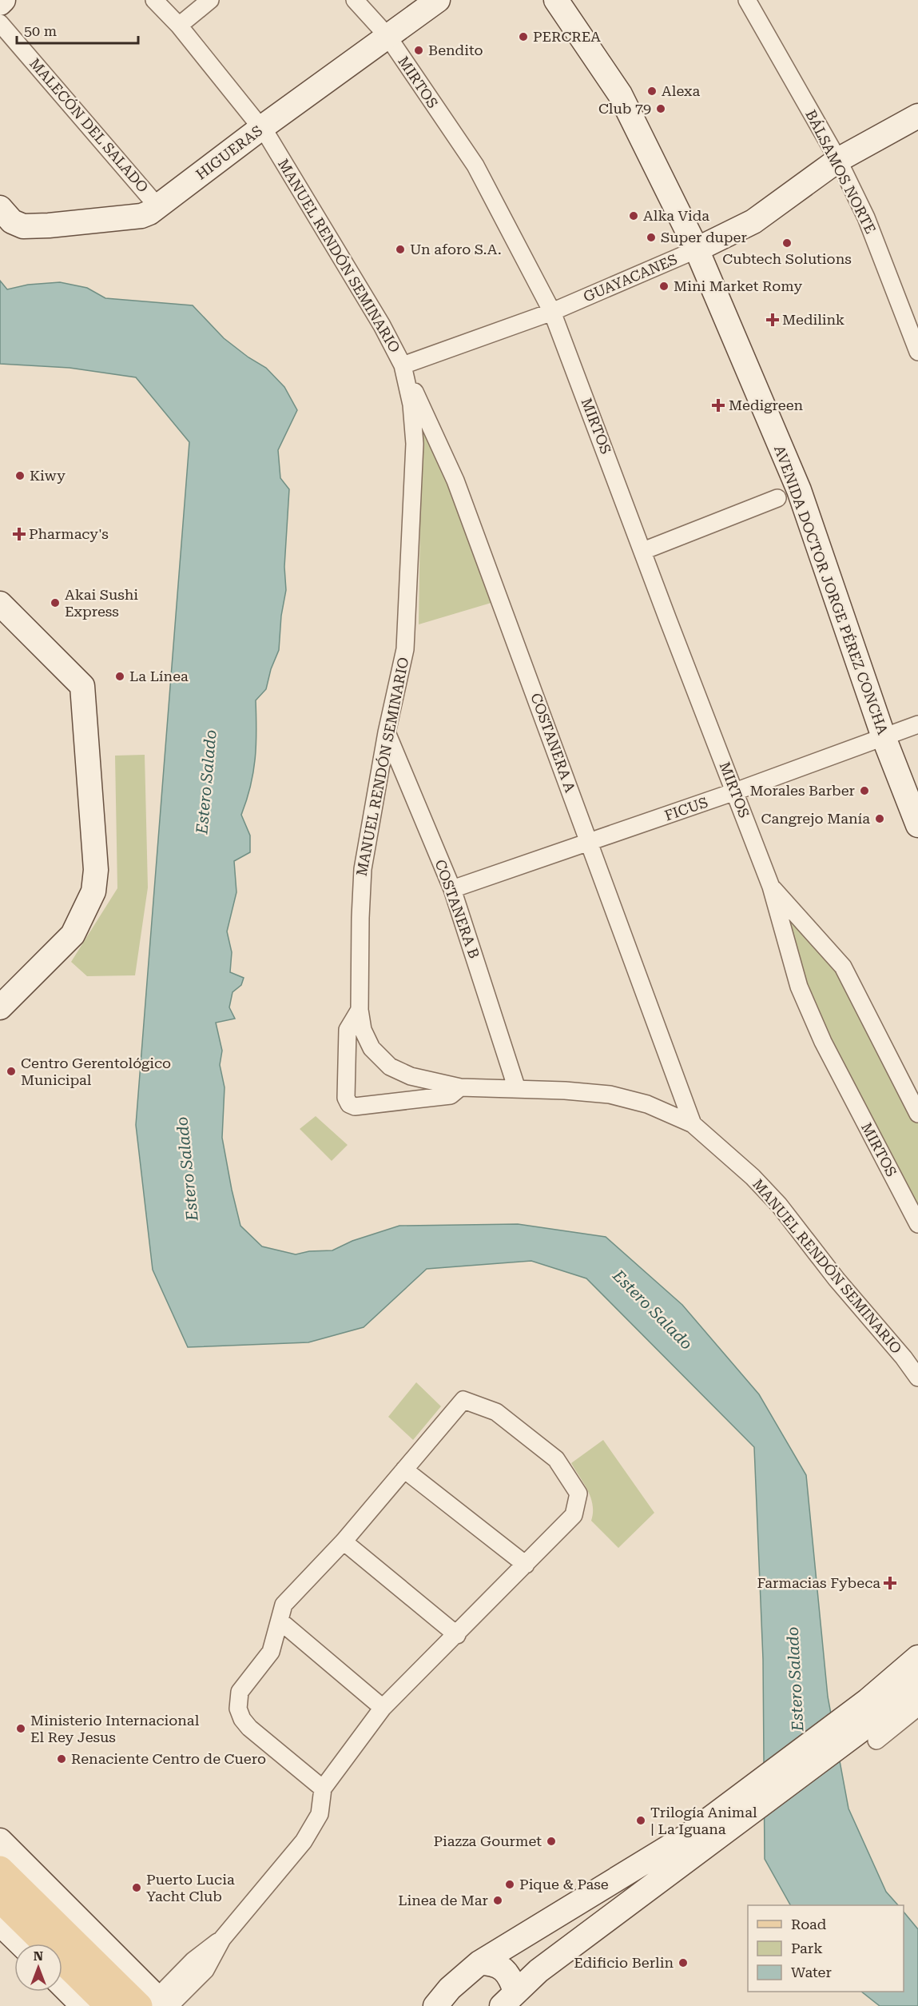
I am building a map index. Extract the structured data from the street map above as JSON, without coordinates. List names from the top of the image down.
{
  "streets": {
    "street": [
      "MIRTOS",
      "MALECÓN DEL SALADO",
      "HIGUERAS",
      "BÁLSAMOS NORTE",
      "MANUEL RENDÓN SEMINARIO",
      "GUAYACANES",
      "AVENIDA DOCTOR JORGE PÉREZ CONCHA",
      "COSTANERA A",
      "FICUS",
      "COSTANERA B"
    ]
  },
  "crossings": [
    ["MIRTOS", "HIGUERAS"],
    ["MIRTOS", "GUAYACANES"],
    ["MIRTOS", "FICUS"],
    ["MALECÓN DEL SALADO", "HIGUERAS"],
    ["HIGUERAS", "MANUEL RENDÓN SEMINARIO"],
    ["BÁLSAMOS NORTE", "GUAYACANES"],
    ["MANUEL RENDÓN SEMINARIO", "GUAYACANES"],
    ["MANUEL RENDÓN SEMINARIO", "COSTANERA A"],
    ["MANUEL RENDÓN SEMINARIO", "COSTANERA B"],
    ["GUAYACANES", "AVENIDA DOCTOR JORGE PÉREZ CONCHA"],
    ["GUAYACANES", "COSTANERA A"],
    ["AVENIDA DOCTOR JORGE PÉREZ CONCHA", "FICUS"],
    ["COSTANERA A", "FICUS"],
    ["FICUS", "COSTANERA B"]
  ],
  "water": ["Estero Salado"],
  "places": {
    "other": [
      "PERCREA",
      "Bendito",
      "Alexa",
      "Club 79",
      "Alka Vida",
      "Super duper",
      "Cubtech Solutions",
      "Un aforo S.A.",
      "Mini Market Romy",
      "Kiwy",
      "Akai Sushi Express",
      "La Línea",
      "Morales Barber",
      "Cangrejo Manía",
      "Centro Gerentológico Municipal",
      "Ministerio Internacional El Rey Jesus",
      "Renaciente Centro de Cuero",
      "Trilogía Animal | La Iguana",
      "Piazza Gourmet",
      "Pique & Pase",
      "Puerto Lucia Yacht Club",
      "Linea de Mar",
      "Edificio Berlin"
    ],
    "health": [
      "Medilink",
      "Medigreen",
      "Pharmacy's",
      "Farmacias Fybeca"
    ]
  },
  "legend": ["Road", "Park", "Water"],
  "scale_bar": "50 m",
  "north": "top"
}
